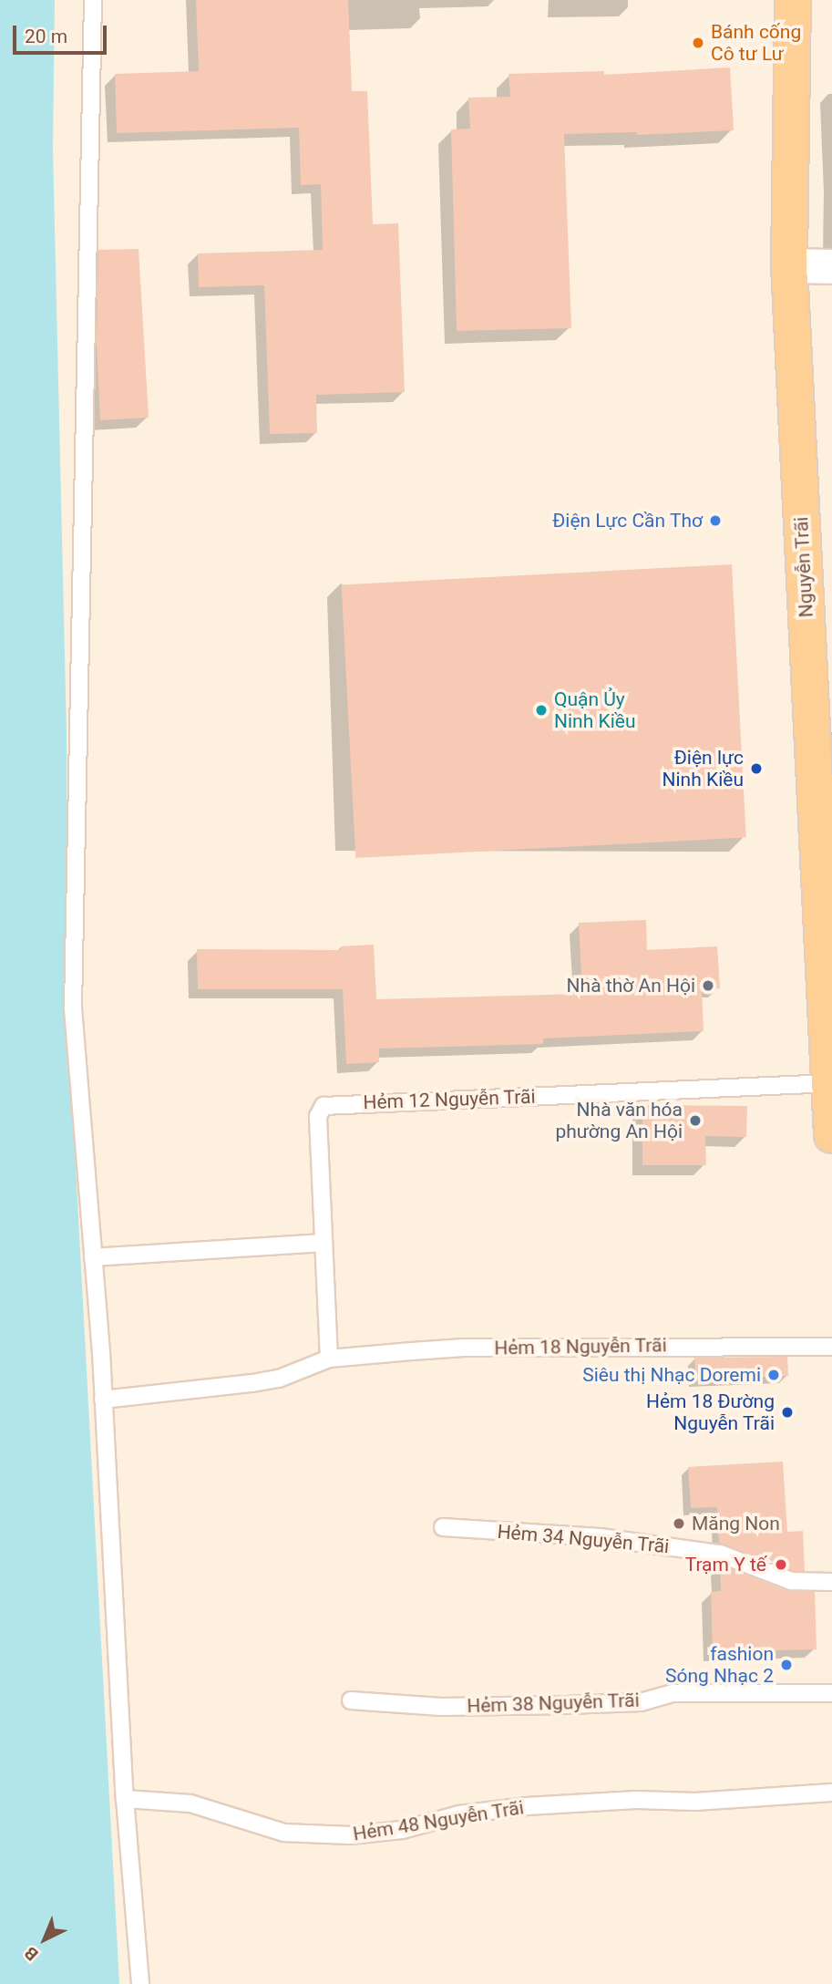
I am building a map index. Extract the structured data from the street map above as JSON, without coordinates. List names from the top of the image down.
{
  "streets": {
    "main road": ["Nguyễn Trãi"],
    "lane": [
      "Hẻm 12 Nguyễn Trãi",
      "Hẻm 18 Nguyễn Trãi",
      "Hẻm 34 Nguyễn Trãi",
      "Hẻm 38 Nguyễn Trãi",
      "Hẻm 48 Nguyễn Trãi"
    ]
  },
  "crossings": [
    ["Nguyễn Trãi", "Hẻm 12 Nguyễn Trãi"],
    ["Hẻm 12 Nguyễn Trãi", "Hẻm 18 Nguyễn Trãi"]
  ],
  "places": [
    "Bánh cống Cô tư Lư",
    "Điện Lực Cần Thơ",
    "Quận Ủy Ninh Kiều",
    "Điện lực Ninh Kiều",
    "Nhà thờ An Hội",
    "Nhà văn hóa phường An Hội",
    "Siêu thị Nhạc Doremi",
    "Hẻm 18 Đường Nguyễn Trãi",
    "Măng Non",
    "Trạm Y tế",
    "fashion Sóng Nhạc 2"
  ],
  "scale_bar": "20 m",
  "north": "bottom left"
}
